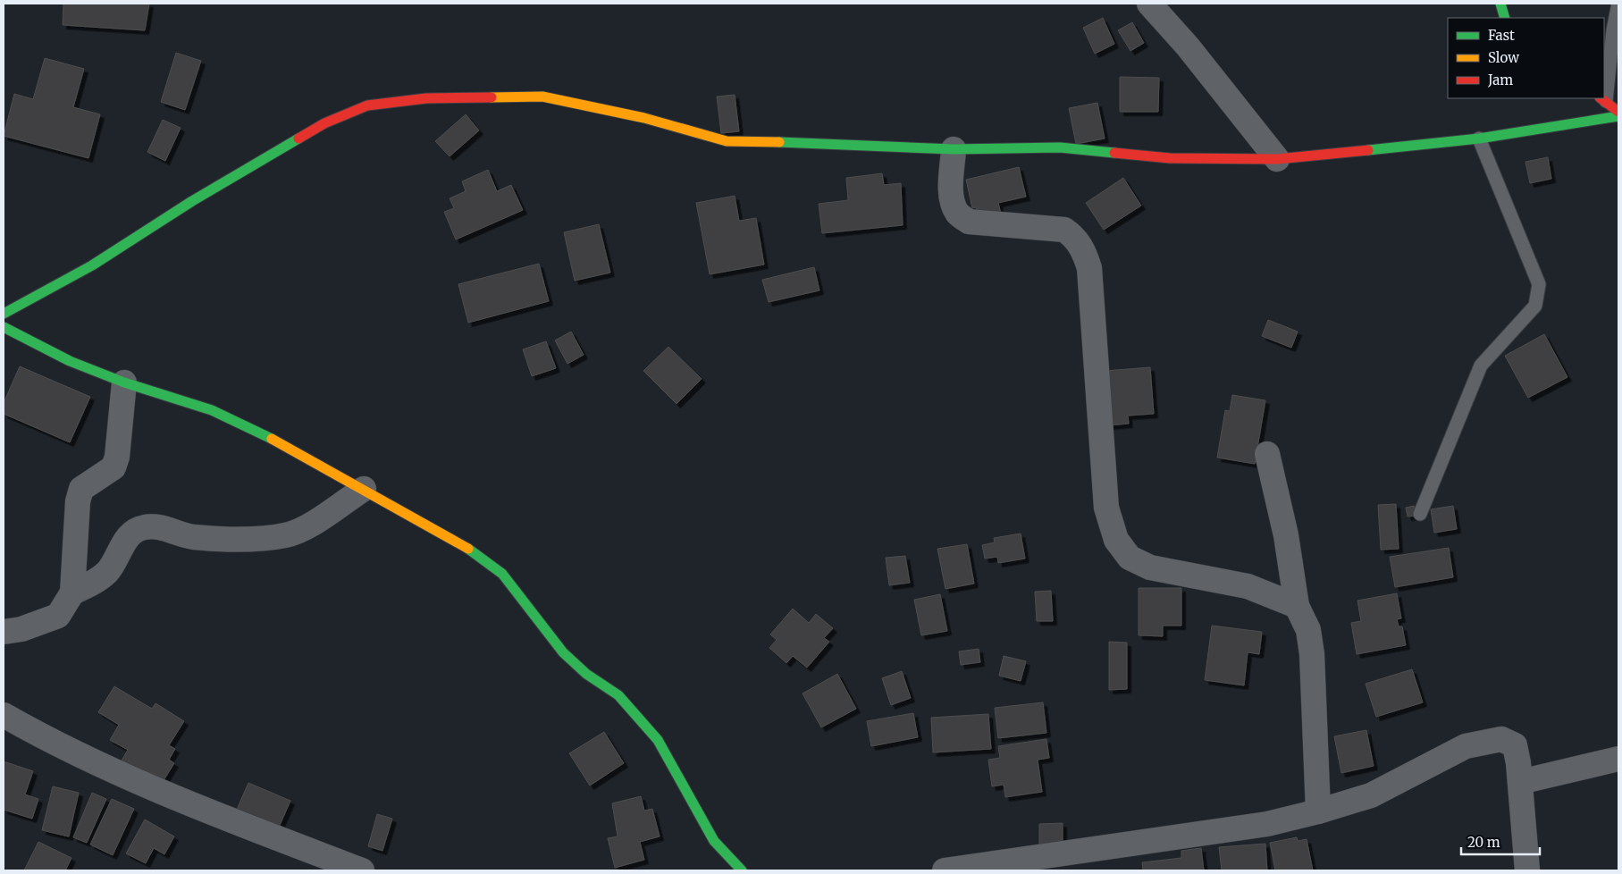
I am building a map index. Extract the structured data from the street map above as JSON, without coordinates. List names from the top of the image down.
{
  "legend": ["Fast", "Slow", "Jam"],
  "scale_bar": "20 m"
}
